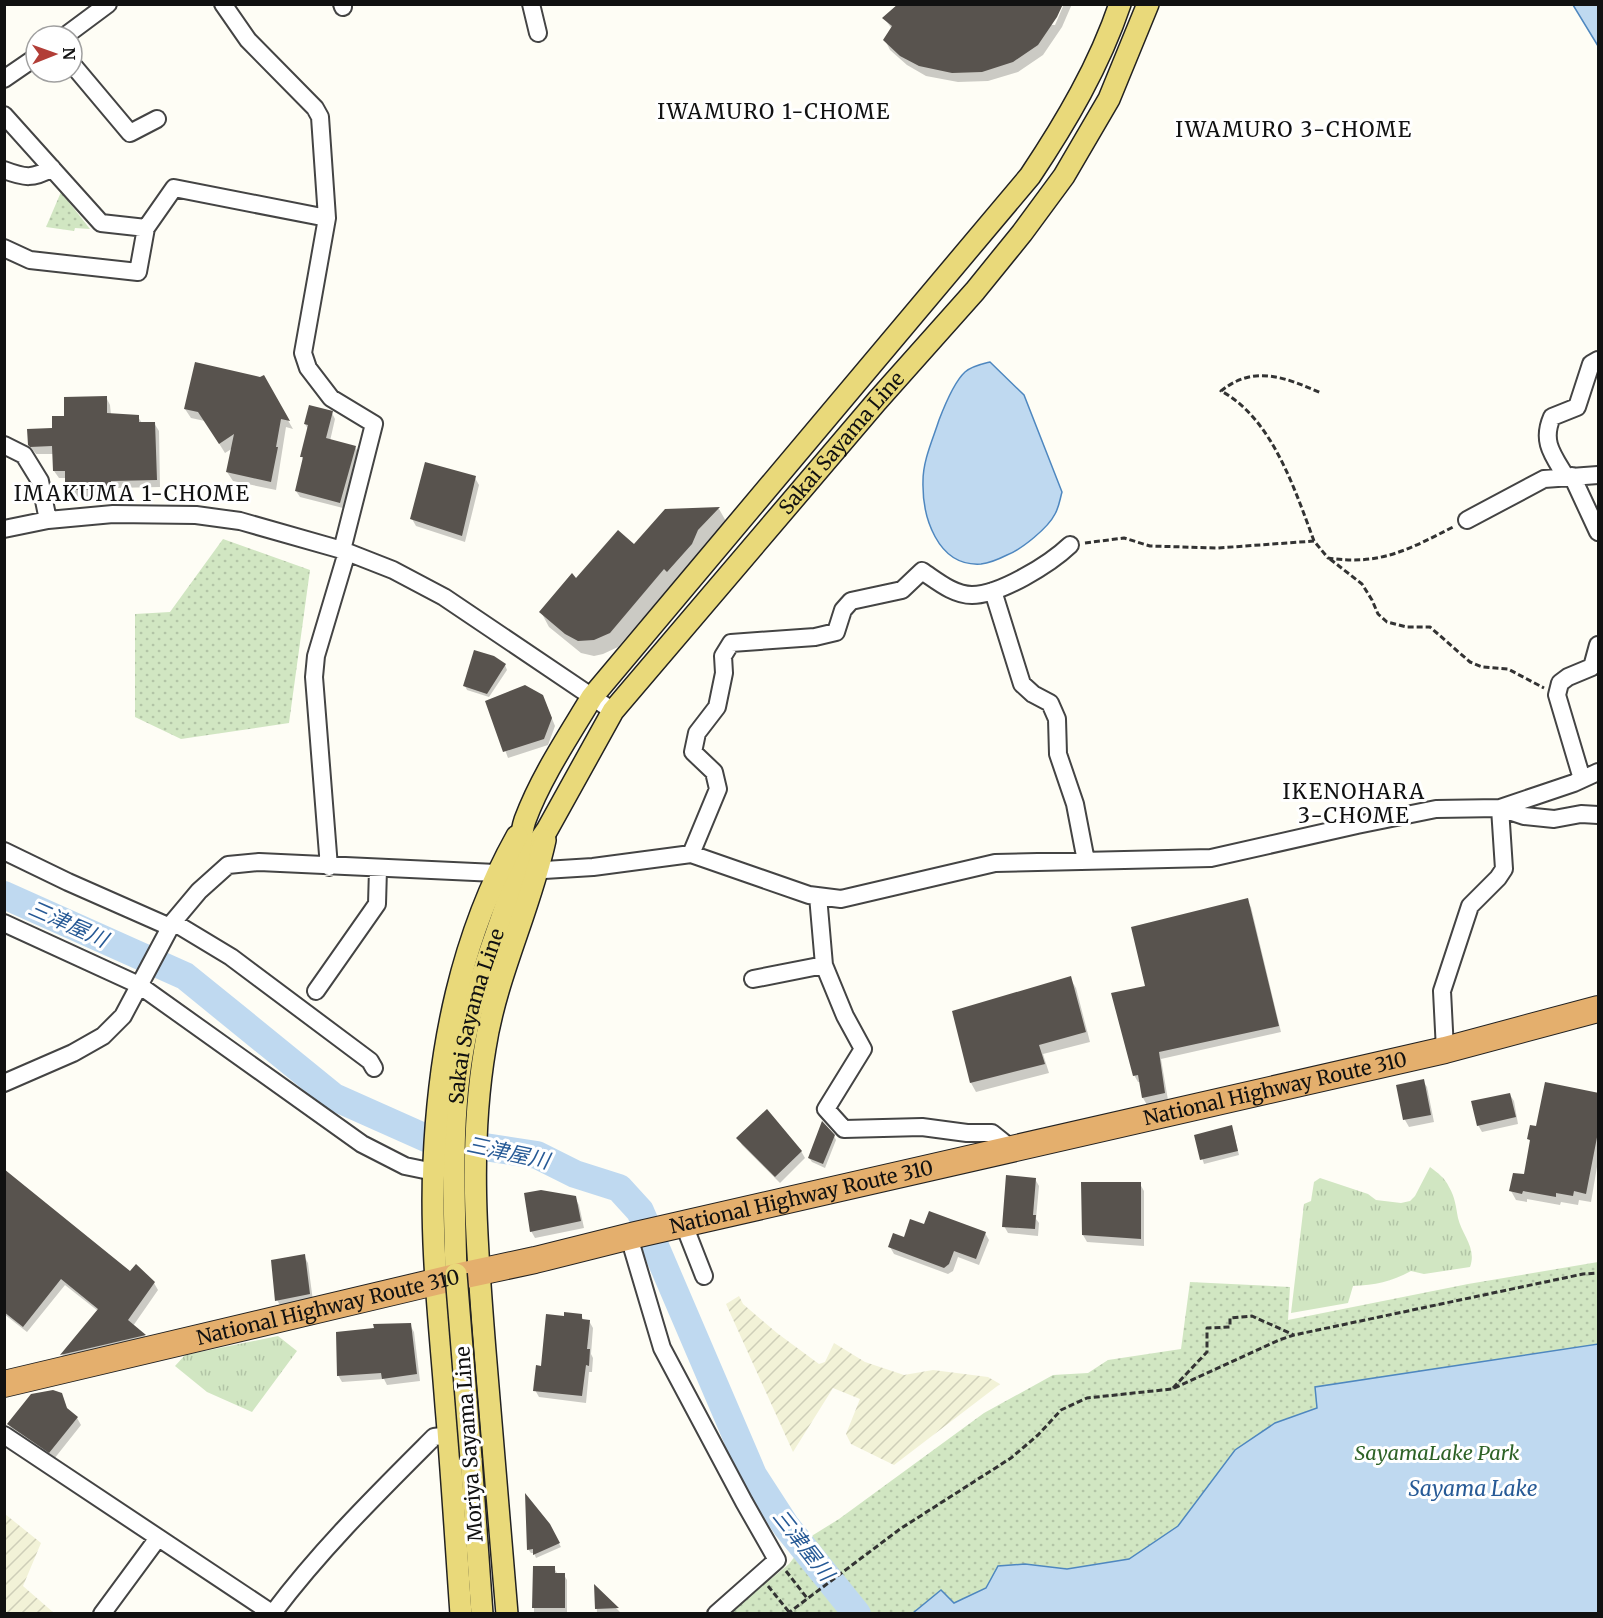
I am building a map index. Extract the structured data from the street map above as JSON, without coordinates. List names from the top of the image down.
{
  "streets": {
    "highway": ["National Highway Route 310"],
    "main road": ["Sakai Sayama Line", "Moriya Sayama Line"]
  },
  "crossings": [
    ["Sakai Sayama Line", "National Highway Route 310"],
    ["Sakai Sayama Line", "Moriya Sayama Line"],
    ["National Highway Route 310", "Moriya Sayama Line"]
  ],
  "districts": [
    "IWAMURO 1-CHOME",
    "IWAMURO 3-CHOME",
    "IMAKUMA 1-CHOME",
    "IKENOHARA 3-CHOME"
  ],
  "water": ["三津屋川", "Sayama Lake"],
  "parks": ["SayamaLake Park"],
  "north": "right"
}
